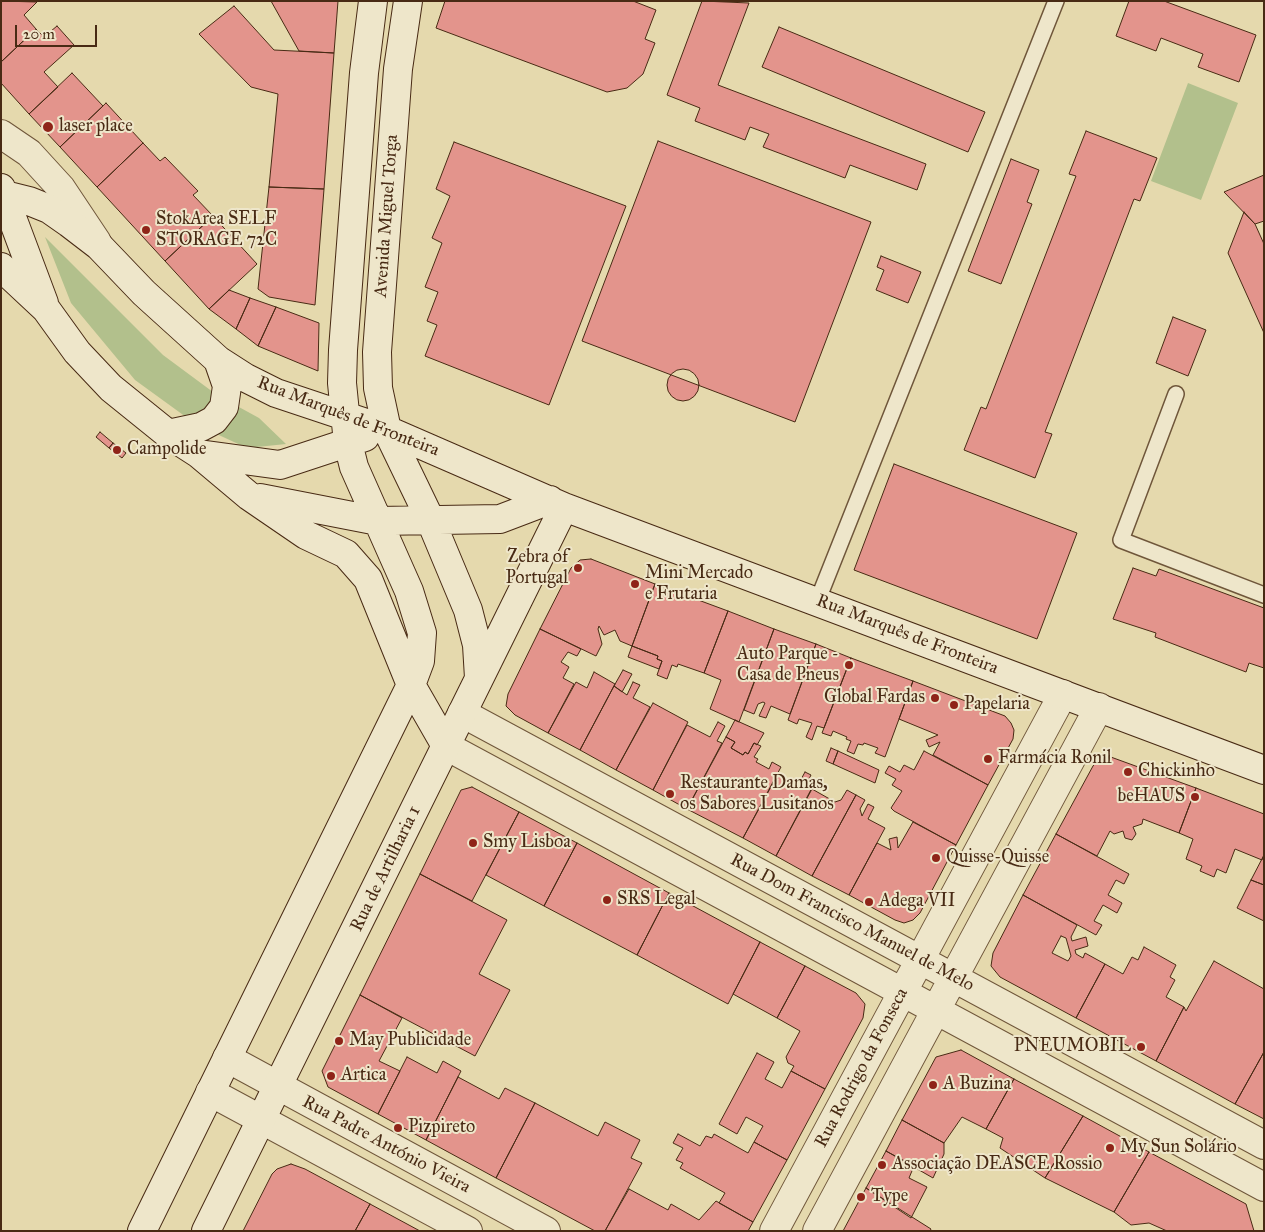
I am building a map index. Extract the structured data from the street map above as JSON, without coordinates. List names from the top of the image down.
{
  "streets": {
    "main road": [
      "Avenida Miguel Torga",
      "Rua Marquês de Fronteira",
      "Rua de Artilharia 1",
      "Rua Dom Francisco Manuel de Melo",
      "Rua Rodrigo da Fonseca",
      "Rua Padre António Vieira"
    ]
  },
  "crossings": [
    ["Avenida Miguel Torga", "Rua Marquês de Fronteira"],
    ["Avenida Miguel Torga", "Rua de Artilharia 1"],
    ["Rua Marquês de Fronteira", "Rua de Artilharia 1"],
    ["Rua Marquês de Fronteira", "Rua Rodrigo da Fonseca"],
    ["Rua de Artilharia 1", "Rua Dom Francisco Manuel de Melo"],
    ["Rua de Artilharia 1", "Rua Padre António Vieira"],
    ["Rua Dom Francisco Manuel de Melo", "Rua Rodrigo da Fonseca"]
  ],
  "places": [
    "laser place",
    "StokArea SELF STORAGE 72C",
    "Campolide",
    "Zebra of Portugal",
    "Mini Mercado e Frutaria",
    "Auto Parque - Casa de Pneus",
    "Global Fardas",
    "Papelaria",
    "Farmácia Ronil",
    "Chickinho",
    "Restaurante Damas, os Sabores Lusitanos",
    "beHAUS",
    "Smy Lisboa",
    "Quisse-Quisse",
    "SRS Legal",
    "Adega VII",
    "May Publicidade",
    "PNEUMOBIL",
    "Artica",
    "A Buzina",
    "Pizpireto",
    "My Sun Solário",
    "Associação DEASCE Rossio",
    "Type"
  ],
  "scale_bar": "20 m"
}
